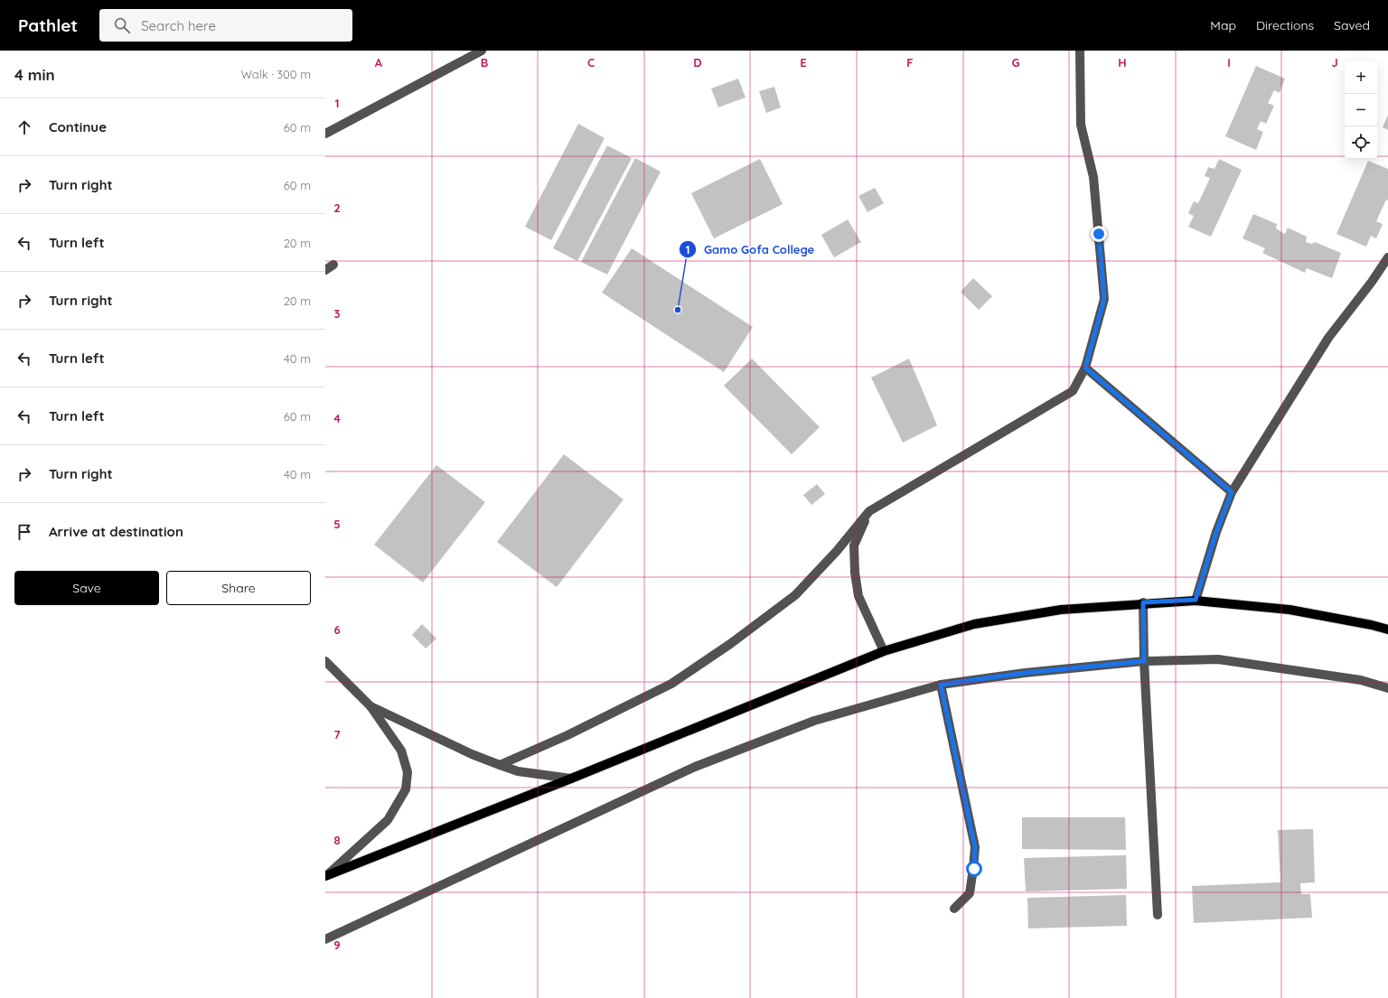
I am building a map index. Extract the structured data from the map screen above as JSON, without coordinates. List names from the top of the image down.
{
  "places": ["Gamo Gofa College"],
  "page": {
    "header": "Pathlet",
    "search": "Search here",
    "nav": ["Map", "Directions", "Saved"],
    "heading": ["4 min", "Walk · 300 m"],
    "map_buttons": ["+", "−"],
    "list": [
      ["Continue", "60 m"],
      ["Turn right", "60 m"],
      ["Turn left", "20 m"],
      ["Turn right", "20 m"],
      ["Turn left", "40 m"],
      ["Turn left", "60 m"],
      ["Turn right", "40 m"],
      "Arrive at destination"
    ],
    "buttons": ["Save", "Share"]
  },
  "grid": {
    "columns": [
      "A",
      "B",
      "C",
      "D",
      "E",
      "F",
      "G",
      "H",
      "I",
      "J"
    ],
    "rows": [
      "1",
      "2",
      "3",
      "4",
      "5",
      "6",
      "7",
      "8",
      "9"
    ]
  }
}
